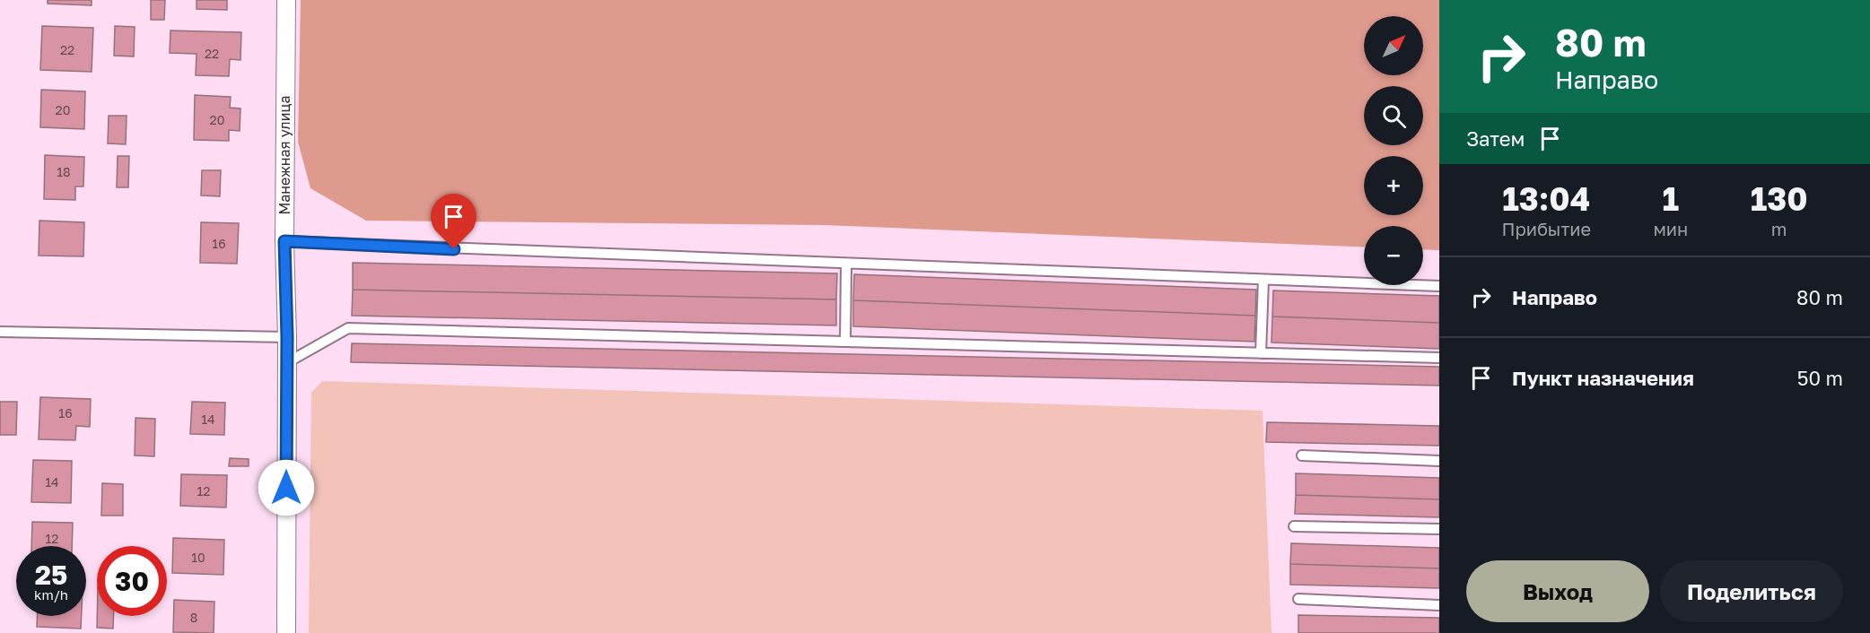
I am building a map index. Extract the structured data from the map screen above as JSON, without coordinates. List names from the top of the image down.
{
  "streets": {
    "street": ["Манежная улица"]
  },
  "house_numbers": [
    "22",
    "22",
    "20",
    "20",
    "18",
    "16",
    "16",
    "14",
    "14",
    "12",
    "12",
    "10",
    "8"
  ],
  "north": "top right",
  "page": {
    "turn": ["80 m", "Направо"],
    "map_buttons": ["+", "−"],
    "then": "Затем",
    "eta": [
      "13:04",
      "Прибытие",
      "1",
      "мин",
      "130",
      "m"
    ],
    "list": [
      {
        "name": "Направо",
        "value": "80 m"
      },
      {
        "name": "Пункт назначения",
        "value": "50 m"
      }
    ],
    "speed": "25 km/h",
    "limit": "30",
    "buttons": ["Выход", "Поделиться"]
  }
}
